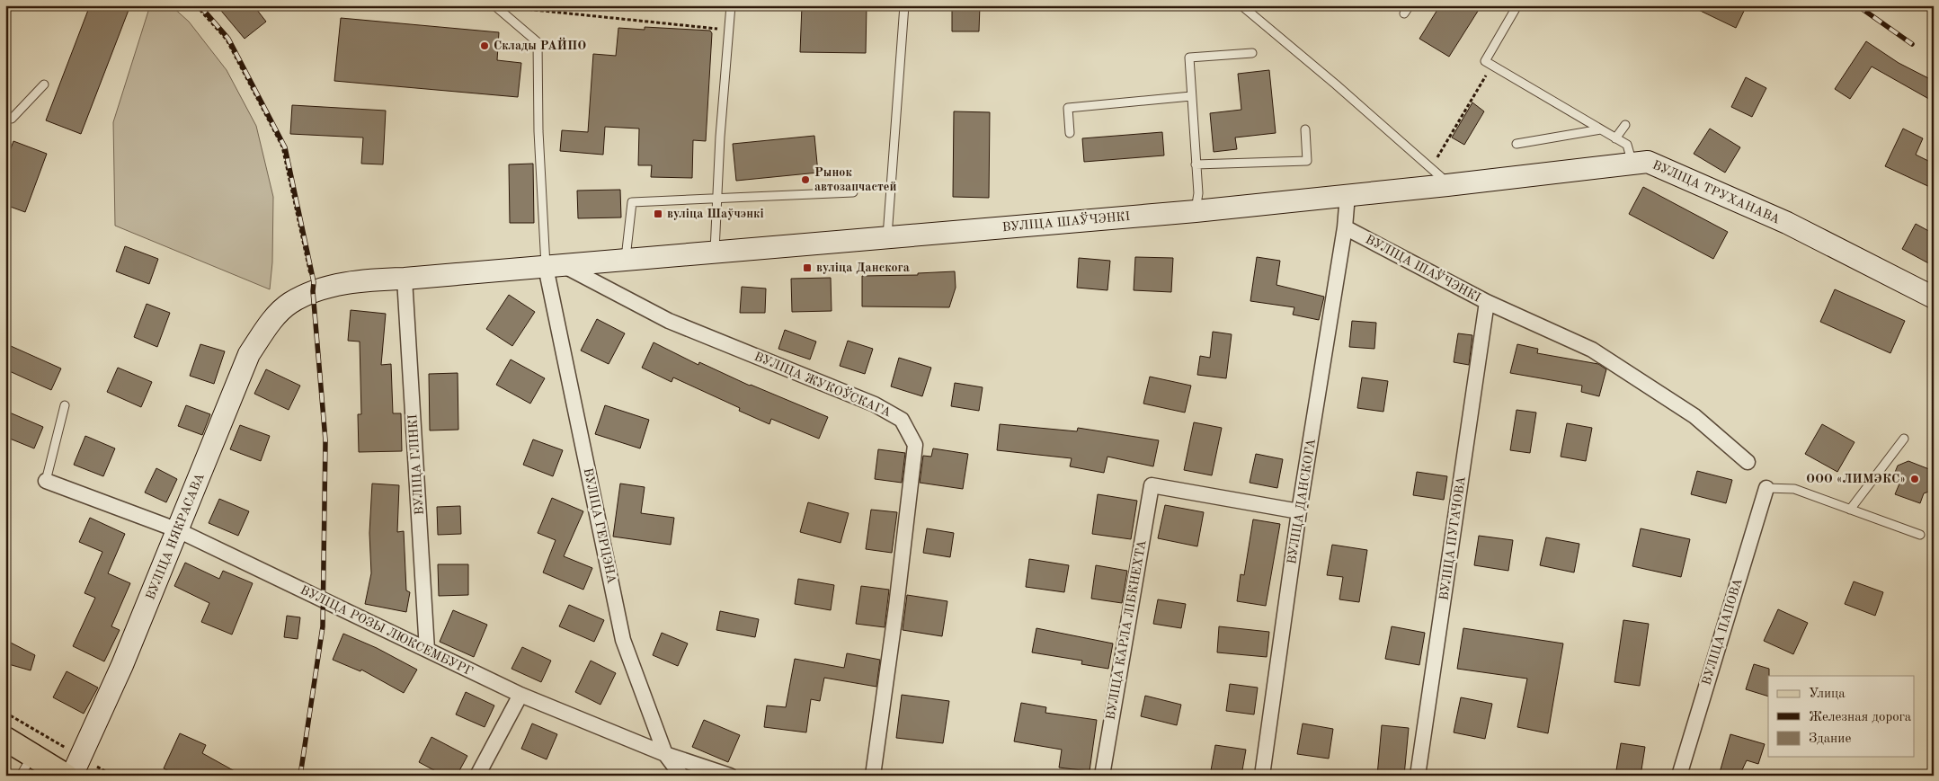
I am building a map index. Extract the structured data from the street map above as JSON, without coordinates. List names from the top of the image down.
{
  "streets": {
    "main road": ["ВУЛІЦА ТРУХАНАВА", "ВУЛІЦА ШАЎЧЭНКІ", "ВУЛІЦА НЯКРАСАВА"],
    "street": [
      "ВУЛІЦА ЖУКОЎСКАГА",
      "ВУЛІЦА ГЛІНКІ",
      "ВУЛІЦА ДАНСКОГА",
      "ВУЛІЦА ГЕРЦЭНА",
      "ВУЛІЦА ПУГАЧОВА",
      "ВУЛІЦА КАРЛА ЛІБКНЕХТА",
      "ВУЛІЦА РОЗЫ ЛЮКСЕМБУРГ",
      "ВУЛІЦА ПАПОВА"
    ]
  },
  "crossings": [
    ["ВУЛІЦА ТРУХАНАВА", "ВУЛІЦА ШАЎЧЭНКІ"],
    ["ВУЛІЦА ШАЎЧЭНКІ", "ВУЛІЦА ЖУКОЎСКАГА"],
    ["ВУЛІЦА ШАЎЧЭНКІ", "ВУЛІЦА ГЛІНКІ"],
    ["ВУЛІЦА ШАЎЧЭНКІ", "ВУЛІЦА ДАНСКОГА"],
    ["ВУЛІЦА ШАЎЧЭНКІ", "ВУЛІЦА ГЕРЦЭНА"],
    ["ВУЛІЦА ШАЎЧЭНКІ", "ВУЛІЦА НЯКРАСАВА"],
    ["ВУЛІЦА ШАЎЧЭНКІ", "ВУЛІЦА ПУГАЧОВА"],
    ["ВУЛІЦА ЖУКОЎСКАГА", "ВУЛІЦА ГЕРЦЭНА"],
    ["ВУЛІЦА ГЛІНКІ", "ВУЛІЦА РОЗЫ ЛЮКСЕМБУРГ"],
    ["ВУЛІЦА ДАНСКОГА", "ВУЛІЦА КАРЛА ЛІБКНЕХТА"],
    ["ВУЛІЦА ГЕРЦЭНА", "ВУЛІЦА РОЗЫ ЛЮКСЕМБУРГ"],
    ["ВУЛІЦА НЯКРАСАВА", "ВУЛІЦА РОЗЫ ЛЮКСЕМБУРГ"]
  ],
  "places": {
    "other": ["Склады РАЙПО", "Рынок автозапчастей", "ООО «ЛИМЭКС»"],
    "transit": ["вуліца Шаўчэнкі", "вуліца Данскога"]
  },
  "legend": ["Улица", "Железная дорога", "Здание"]
}
